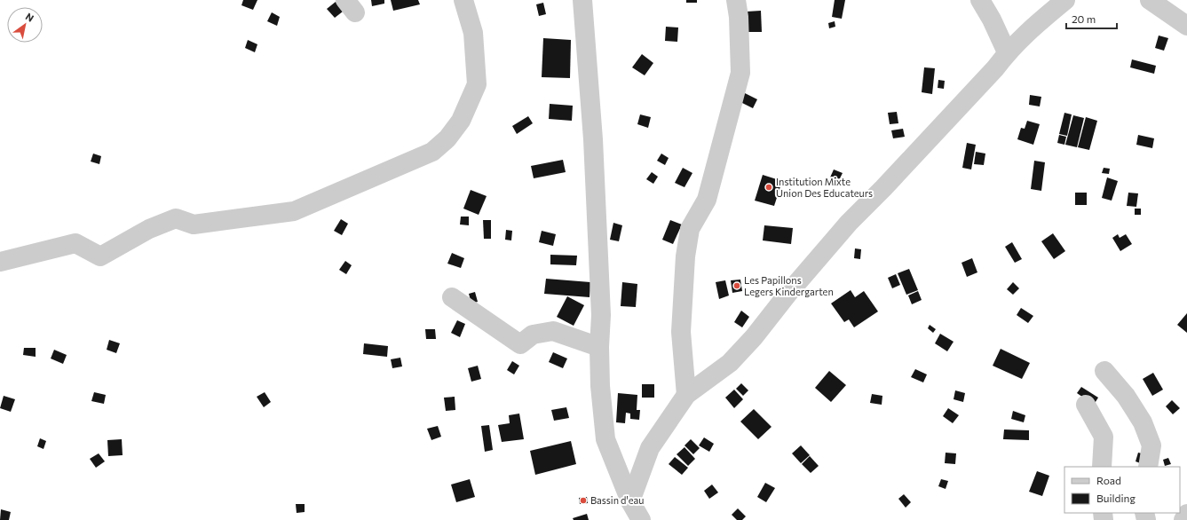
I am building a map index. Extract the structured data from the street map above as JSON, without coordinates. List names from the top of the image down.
{
  "places": ["Institution Mixte Union Des Educateurs", "Les Papillons Legers Kindergarten", "Bassin d'eau"],
  "legend": ["Road", "Building"],
  "scale_bar": "20 m",
  "north": "top right"
}
